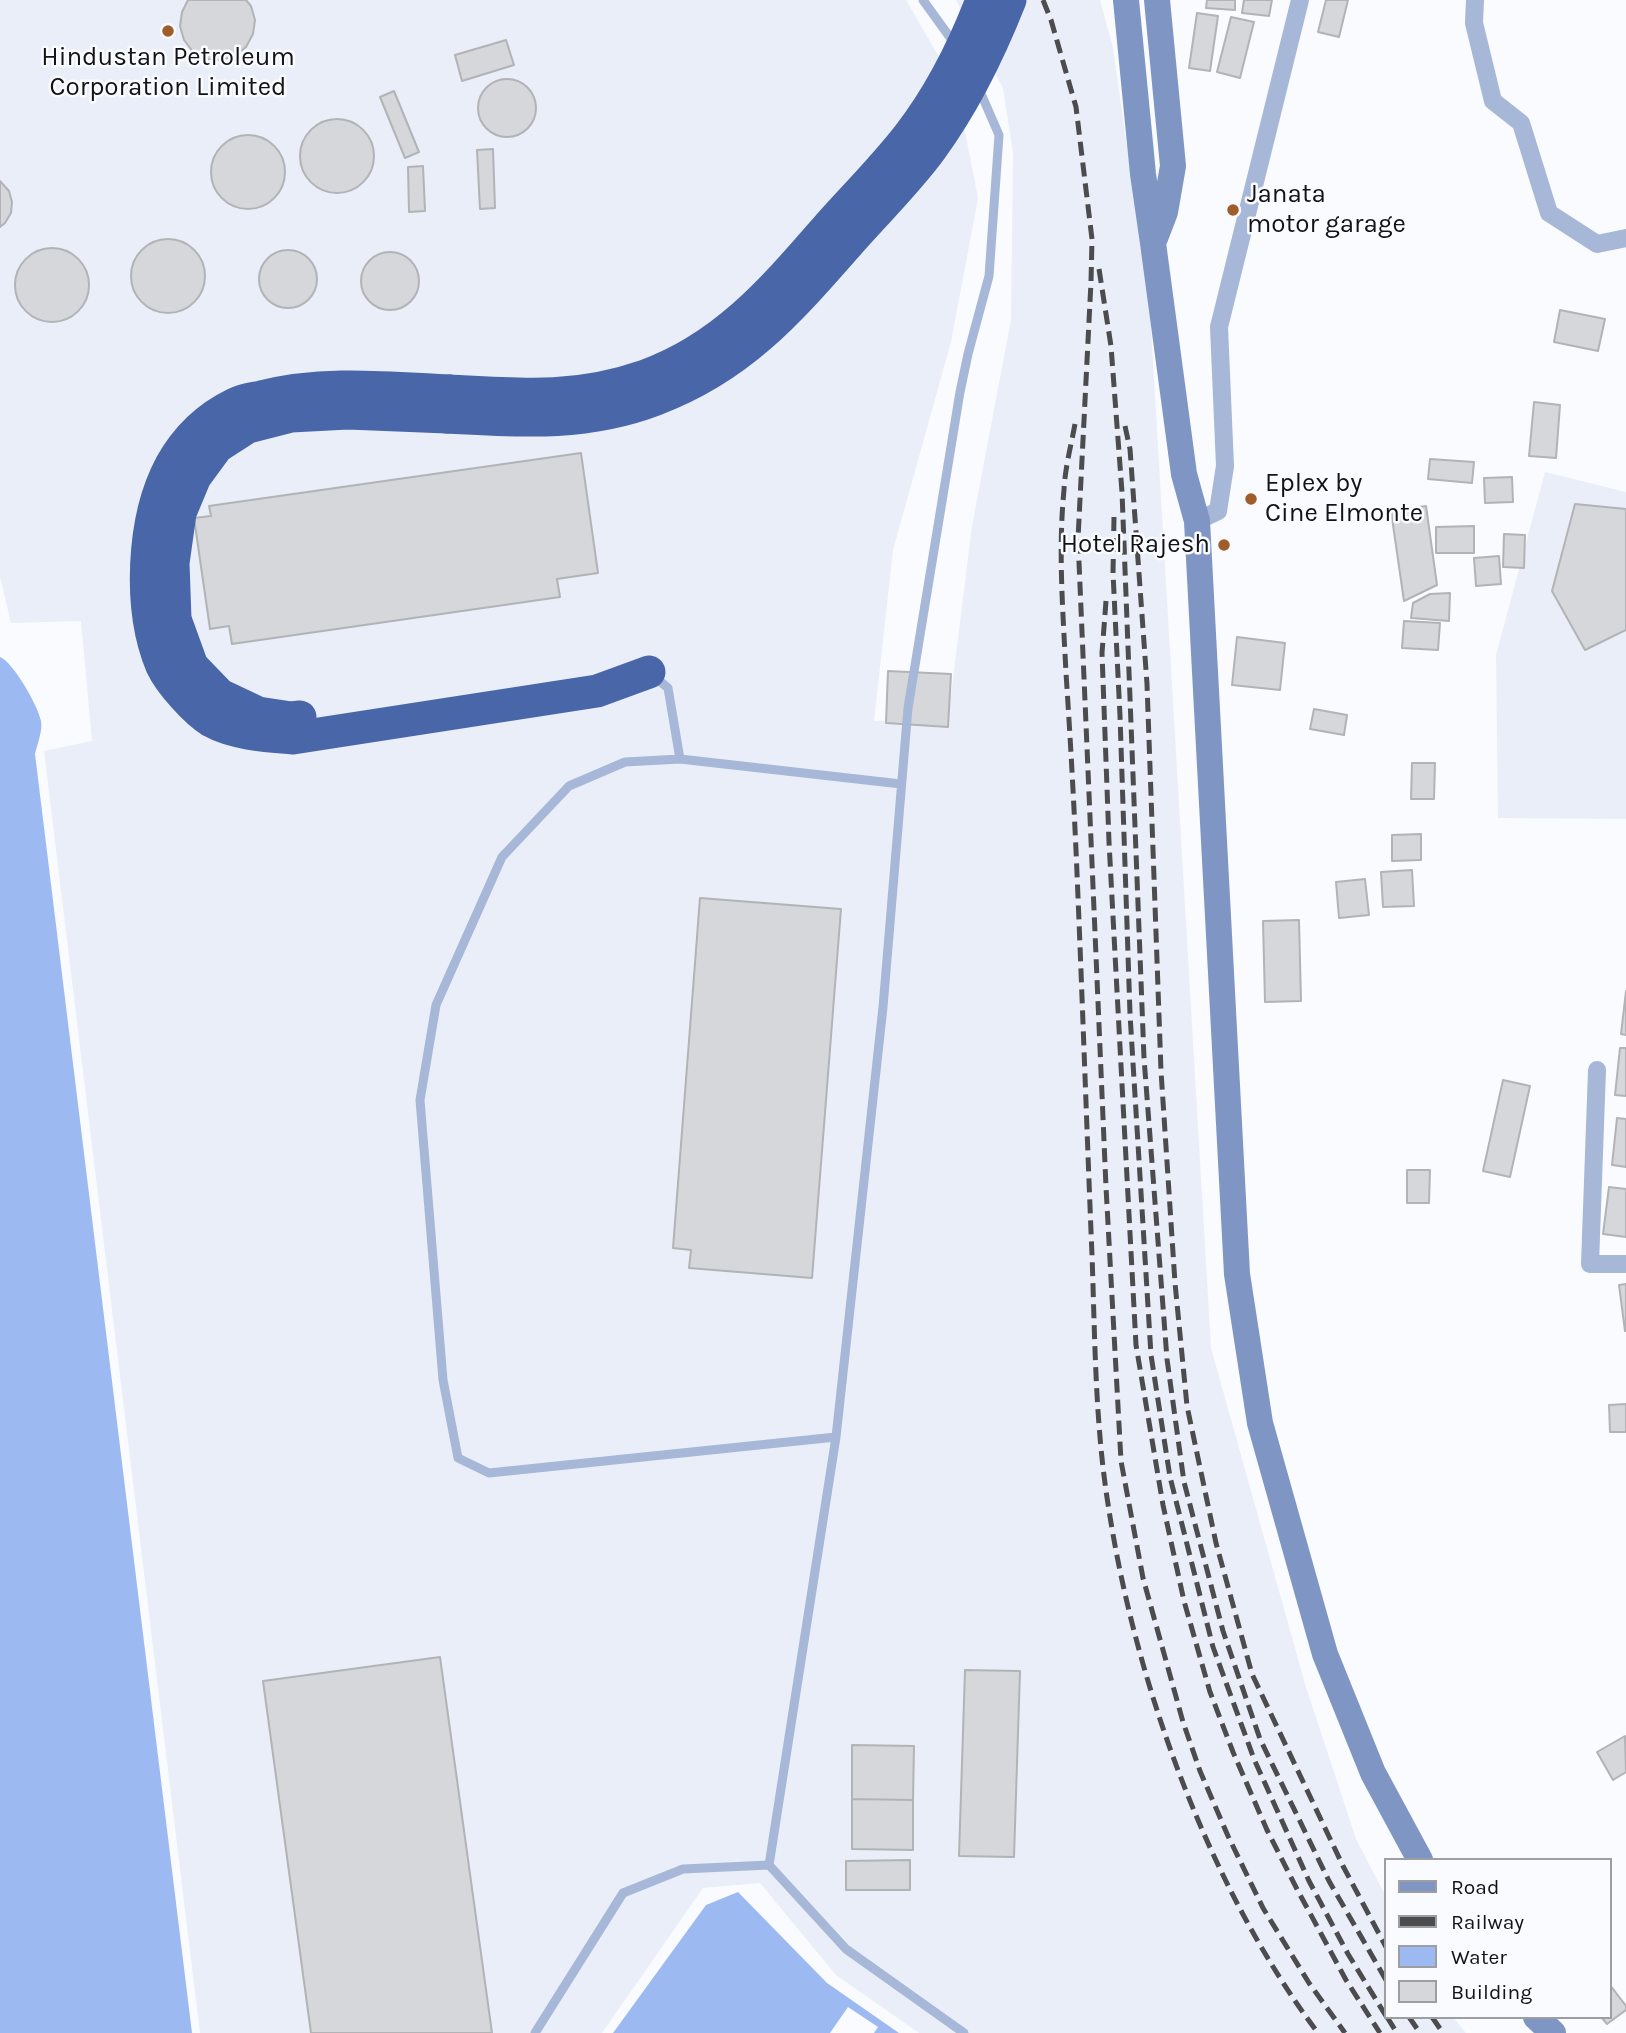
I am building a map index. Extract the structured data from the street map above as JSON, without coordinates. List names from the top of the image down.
{
  "places": [
    "Hindustan Petroleum Corporation Limited",
    "Janata motor garage",
    "Eplex by Cine Elmonte",
    "Hotel Rajesh"
  ],
  "legend": [
    "Road",
    "Railway",
    "Water",
    "Building"
  ]
}
